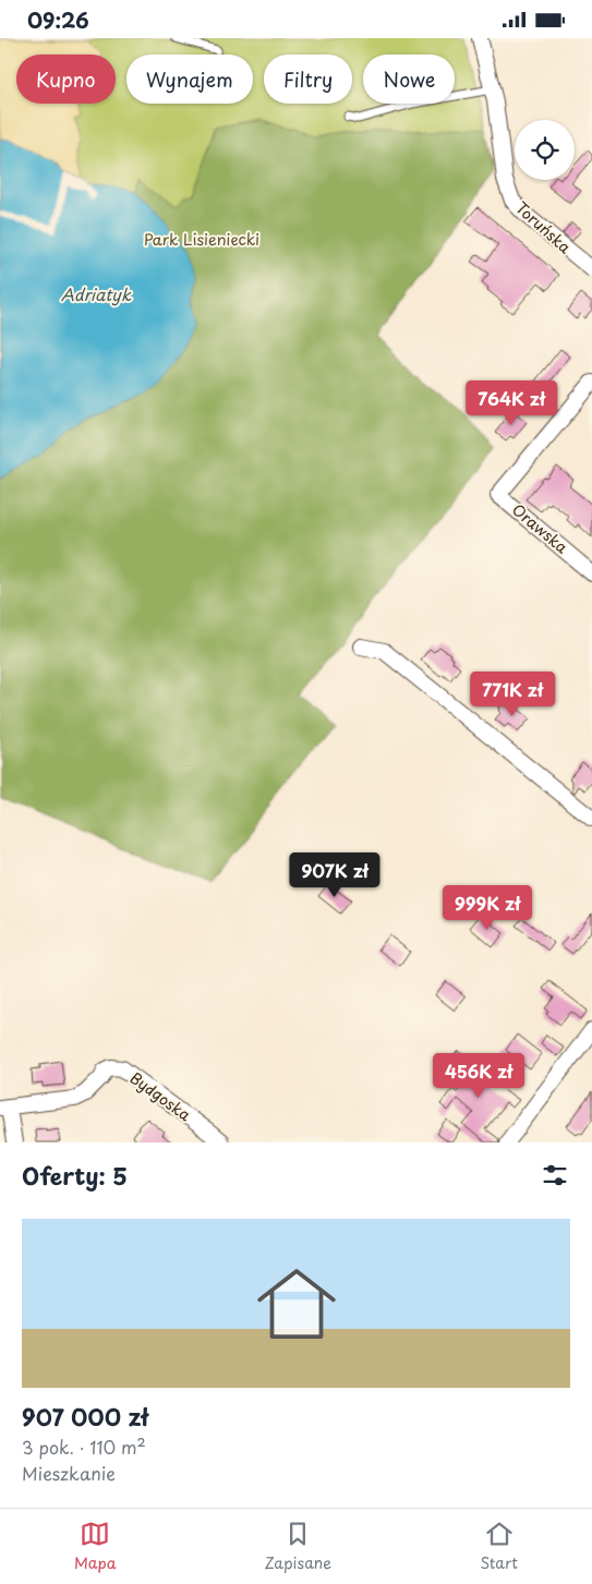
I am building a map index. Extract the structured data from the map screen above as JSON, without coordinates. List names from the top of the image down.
{
  "streets": {
    "street": ["Toruńska", "Orawska", "Bydgoska"]
  },
  "water": ["Adriatyk"],
  "parks": ["Park Lisieniecki"],
  "page": {
    "status": "09:26",
    "chip": [
      "Kupno",
      "Wynajem",
      "Filtry",
      "Nowe"
    ],
    "price": [
      "764K zł",
      "771K zł",
      "907K zł",
      "999K zł",
      "456K zł"
    ],
    "heading": "Oferty: 5",
    "list": [
      {
        "name": "907 000 zł",
        "note": "3 pok. · 110 m² · Mieszkanie"
      }
    ],
    "tabs": ["Mapa", "Zapisane", "Start"]
  }
}
